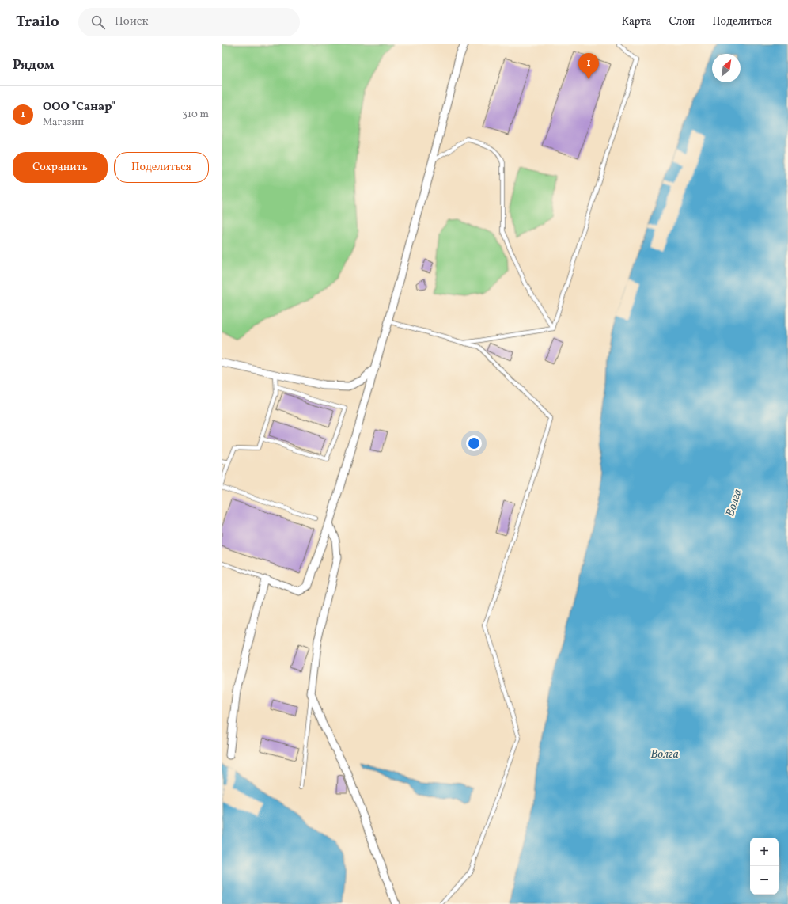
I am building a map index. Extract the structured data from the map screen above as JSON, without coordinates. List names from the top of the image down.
{
  "water": ["Волга"],
  "north": "top right",
  "page": {
    "header": "Trailo",
    "search": "Поиск",
    "nav": ["Карта", "Слои", "Поделиться"],
    "heading": "Рядом",
    "pins": "1",
    "list": [
      {
        "mark": "1",
        "name": "ООО \"Санар\"",
        "note": "Магазин",
        "value": "310 m"
      }
    ],
    "buttons": ["Сохранить", "Поделиться"],
    "map_buttons": ["+", "−"]
  }
}
